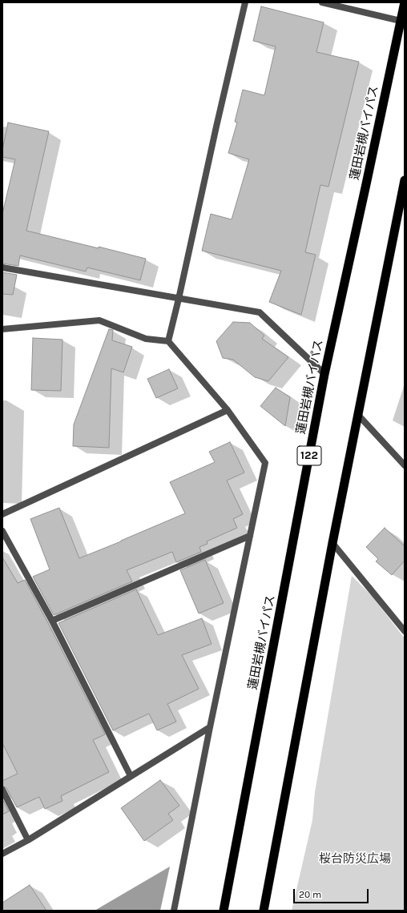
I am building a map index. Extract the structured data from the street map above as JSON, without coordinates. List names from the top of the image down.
{
  "streets": {
    "highway": ["蓮田岩槻バイパス", "122"]
  },
  "parks": ["桜台防災広場"],
  "scale_bar": "20 m"
}
